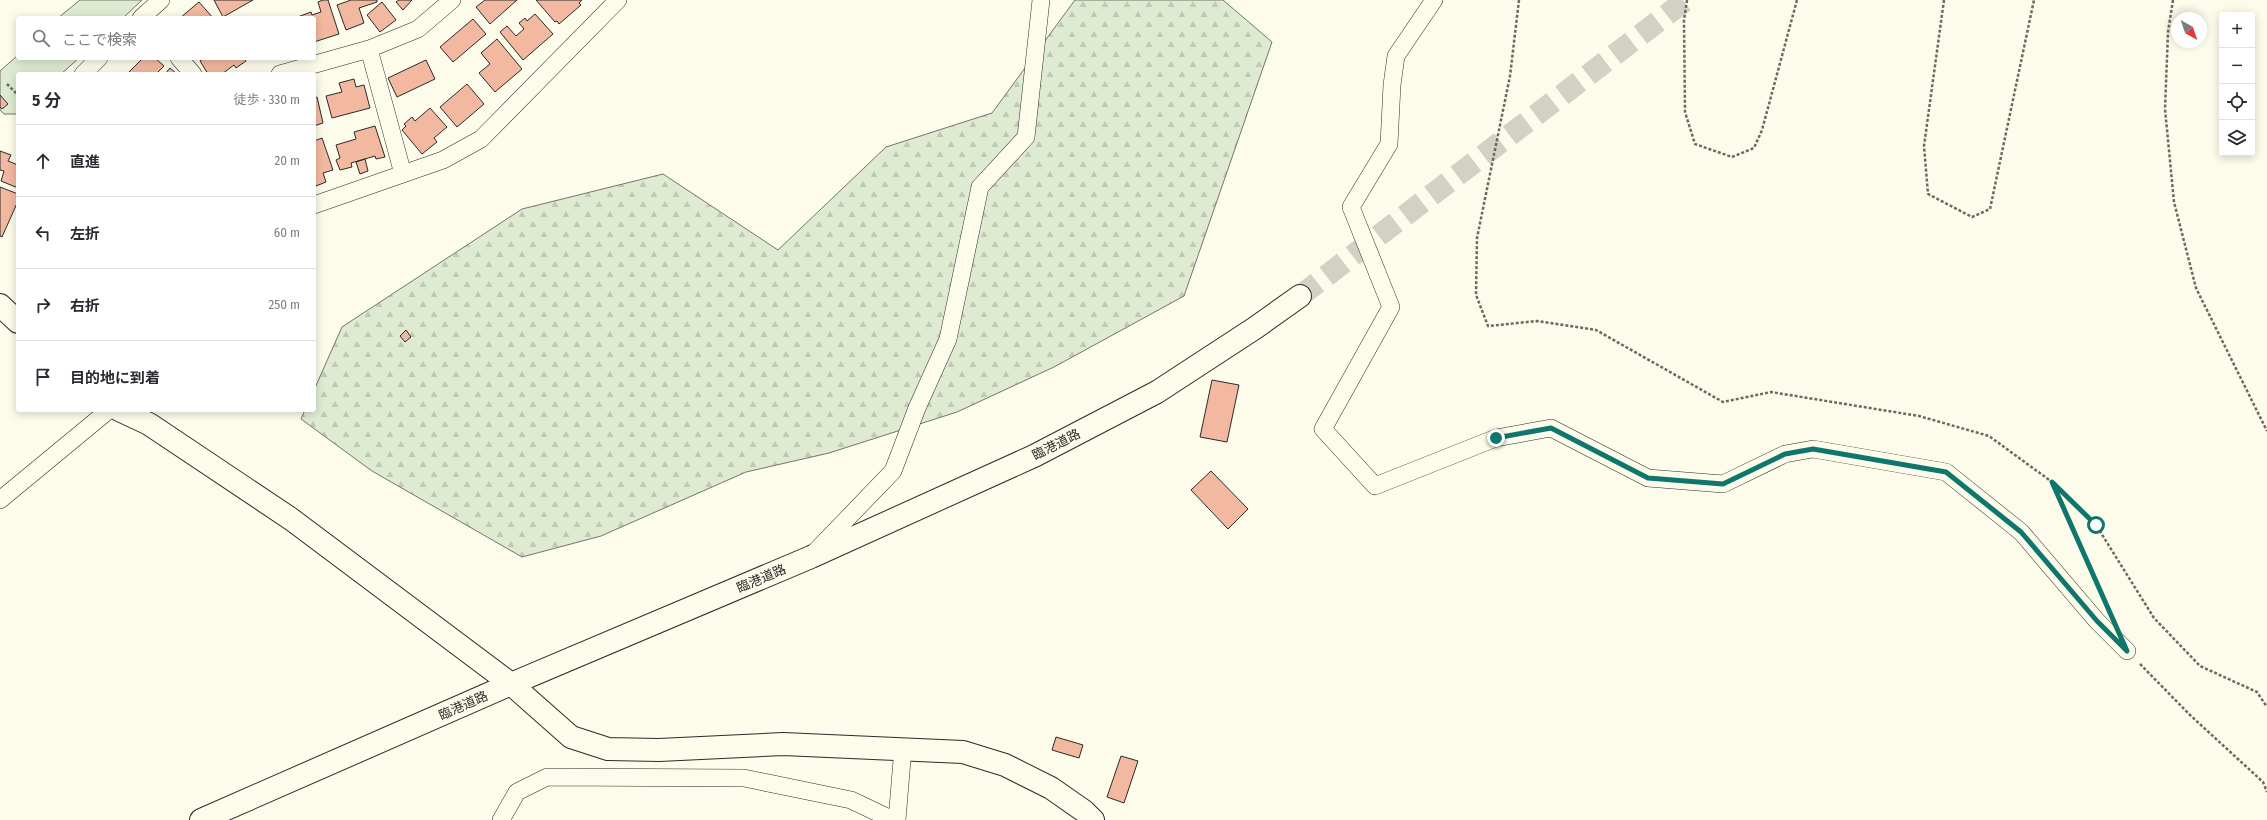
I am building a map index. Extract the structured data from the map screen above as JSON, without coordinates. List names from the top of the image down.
{
  "streets": {
    "street": ["臨港道路"]
  },
  "north": "bottom right",
  "page": {
    "map_buttons": ["+", "−"],
    "search": "ここで検索",
    "heading": ["5 分", "徒歩 · 330 m"],
    "list": [
      ["直進", "20 m"],
      ["左折", "60 m"],
      ["右折", "250 m"],
      "目的地に到着"
    ]
  }
}
